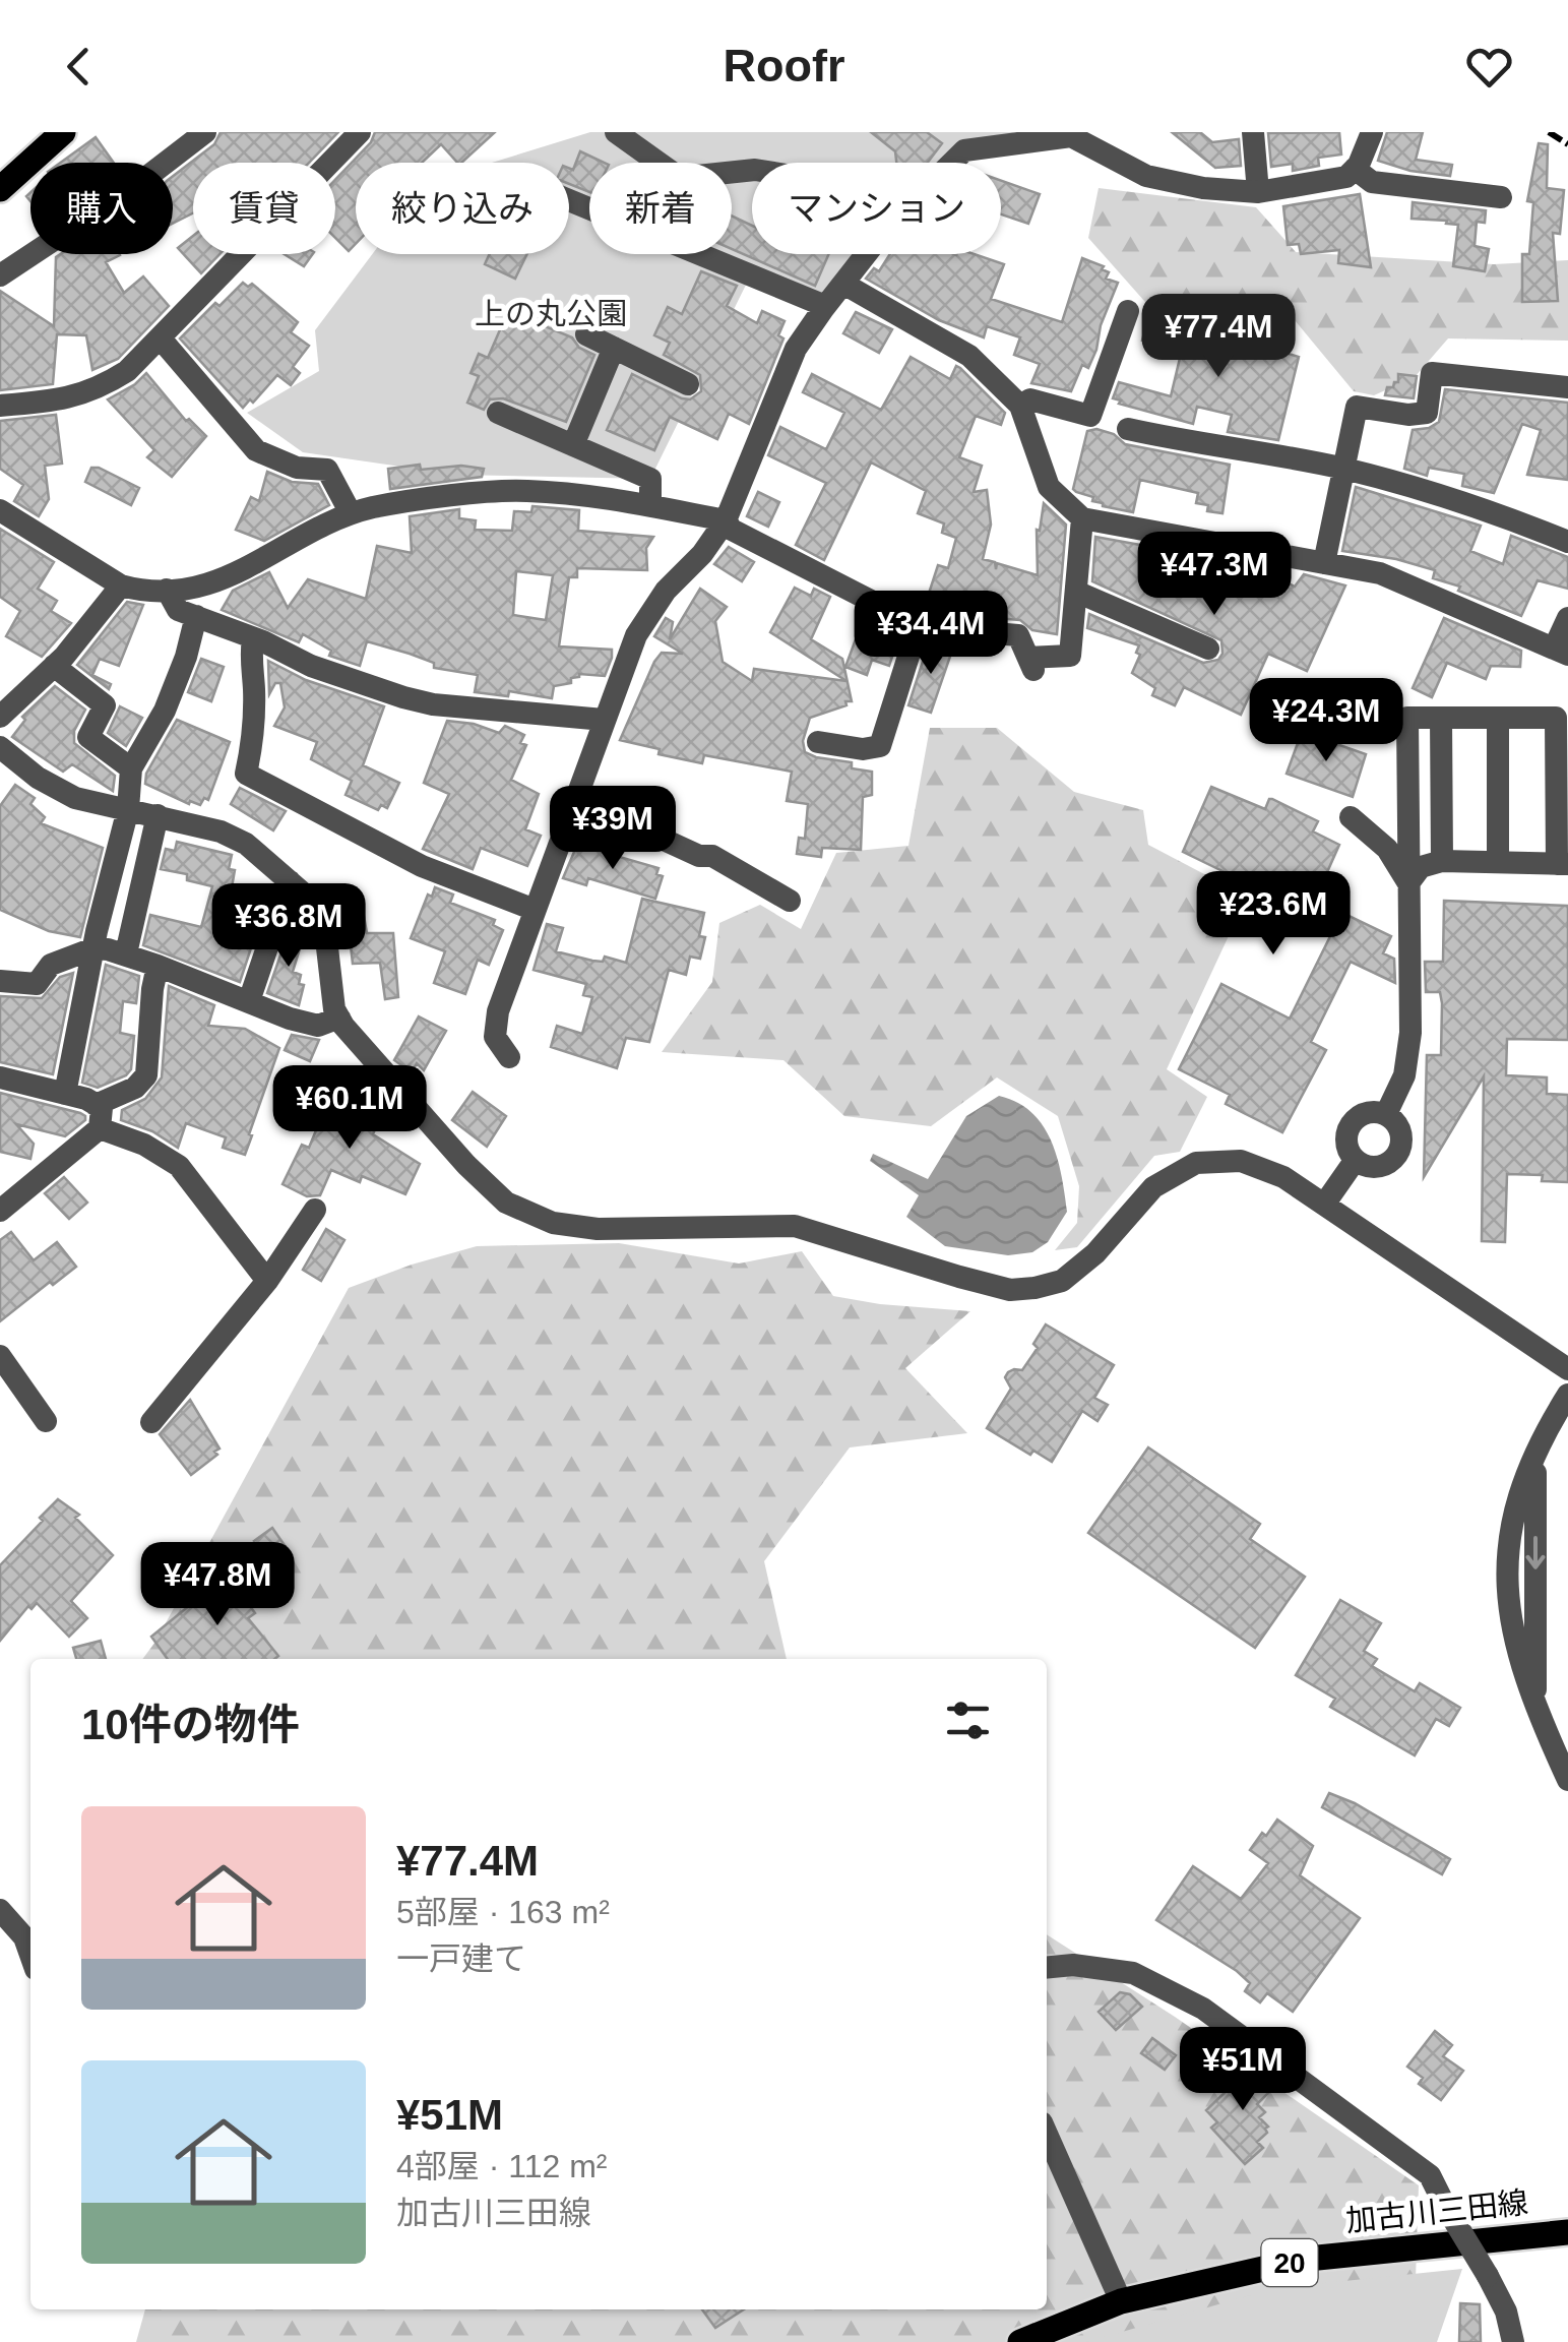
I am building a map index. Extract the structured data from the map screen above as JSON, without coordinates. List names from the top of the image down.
{
  "streets": {
    "main road": ["加古川三田線", "20"]
  },
  "parks": ["上の丸公園"],
  "page": {
    "header": "Roofr",
    "chip": [
      "購入",
      "賃貸",
      "絞り込み",
      "新着",
      "マンション"
    ],
    "price": [
      "¥77.4M",
      "¥47.3M",
      "¥34.4M",
      "¥24.3M",
      "¥39M",
      "¥23.6M",
      "¥36.8M",
      "¥60.1M",
      "¥47.8M",
      "¥51M"
    ],
    "heading": "10件の物件",
    "list": [
      {
        "name": "¥77.4M",
        "note": "5部屋 · 163 m² · 一戸建て"
      },
      {
        "name": "¥51M",
        "note": "4部屋 · 112 m² · 加古川三田線"
      }
    ]
  }
}
